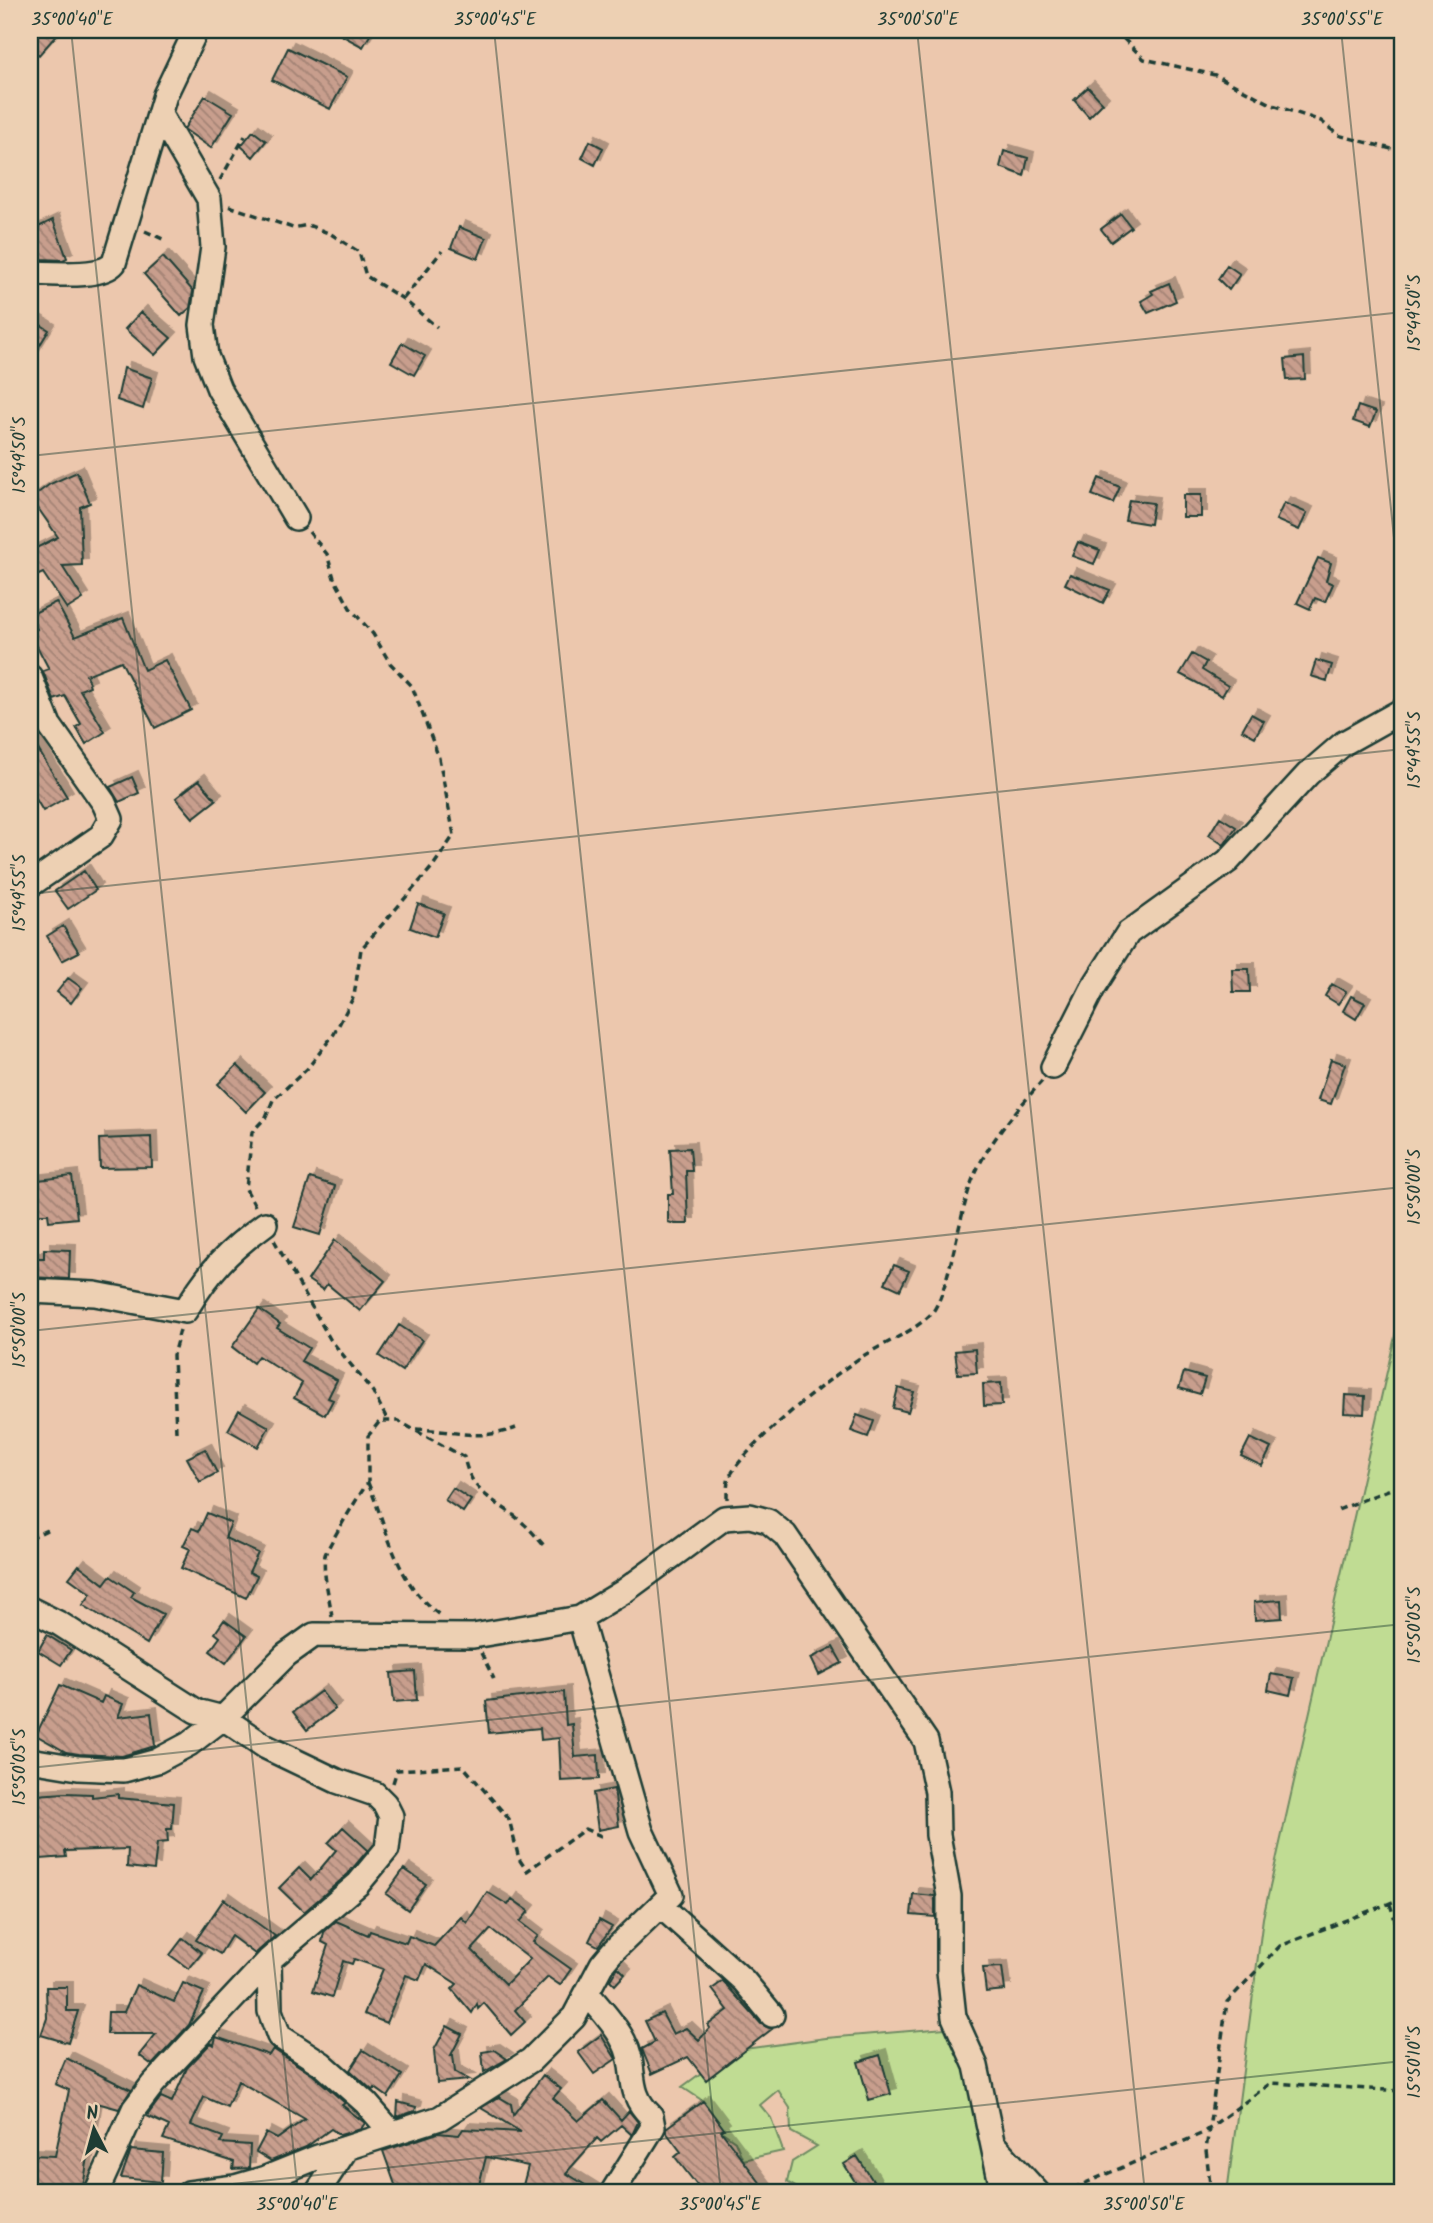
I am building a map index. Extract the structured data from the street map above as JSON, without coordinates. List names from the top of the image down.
{
  "north": "top",
  "coordinates": [
    "35°00'40\"E",
    "35°00'45\"E",
    "35°00'50\"E",
    "35°00'55\"E",
    "15°49'50\"S",
    "15°49'55\"S",
    "15°50'00\"S",
    "15°50'05\"S",
    "15°50'10\"S"
  ]
}
